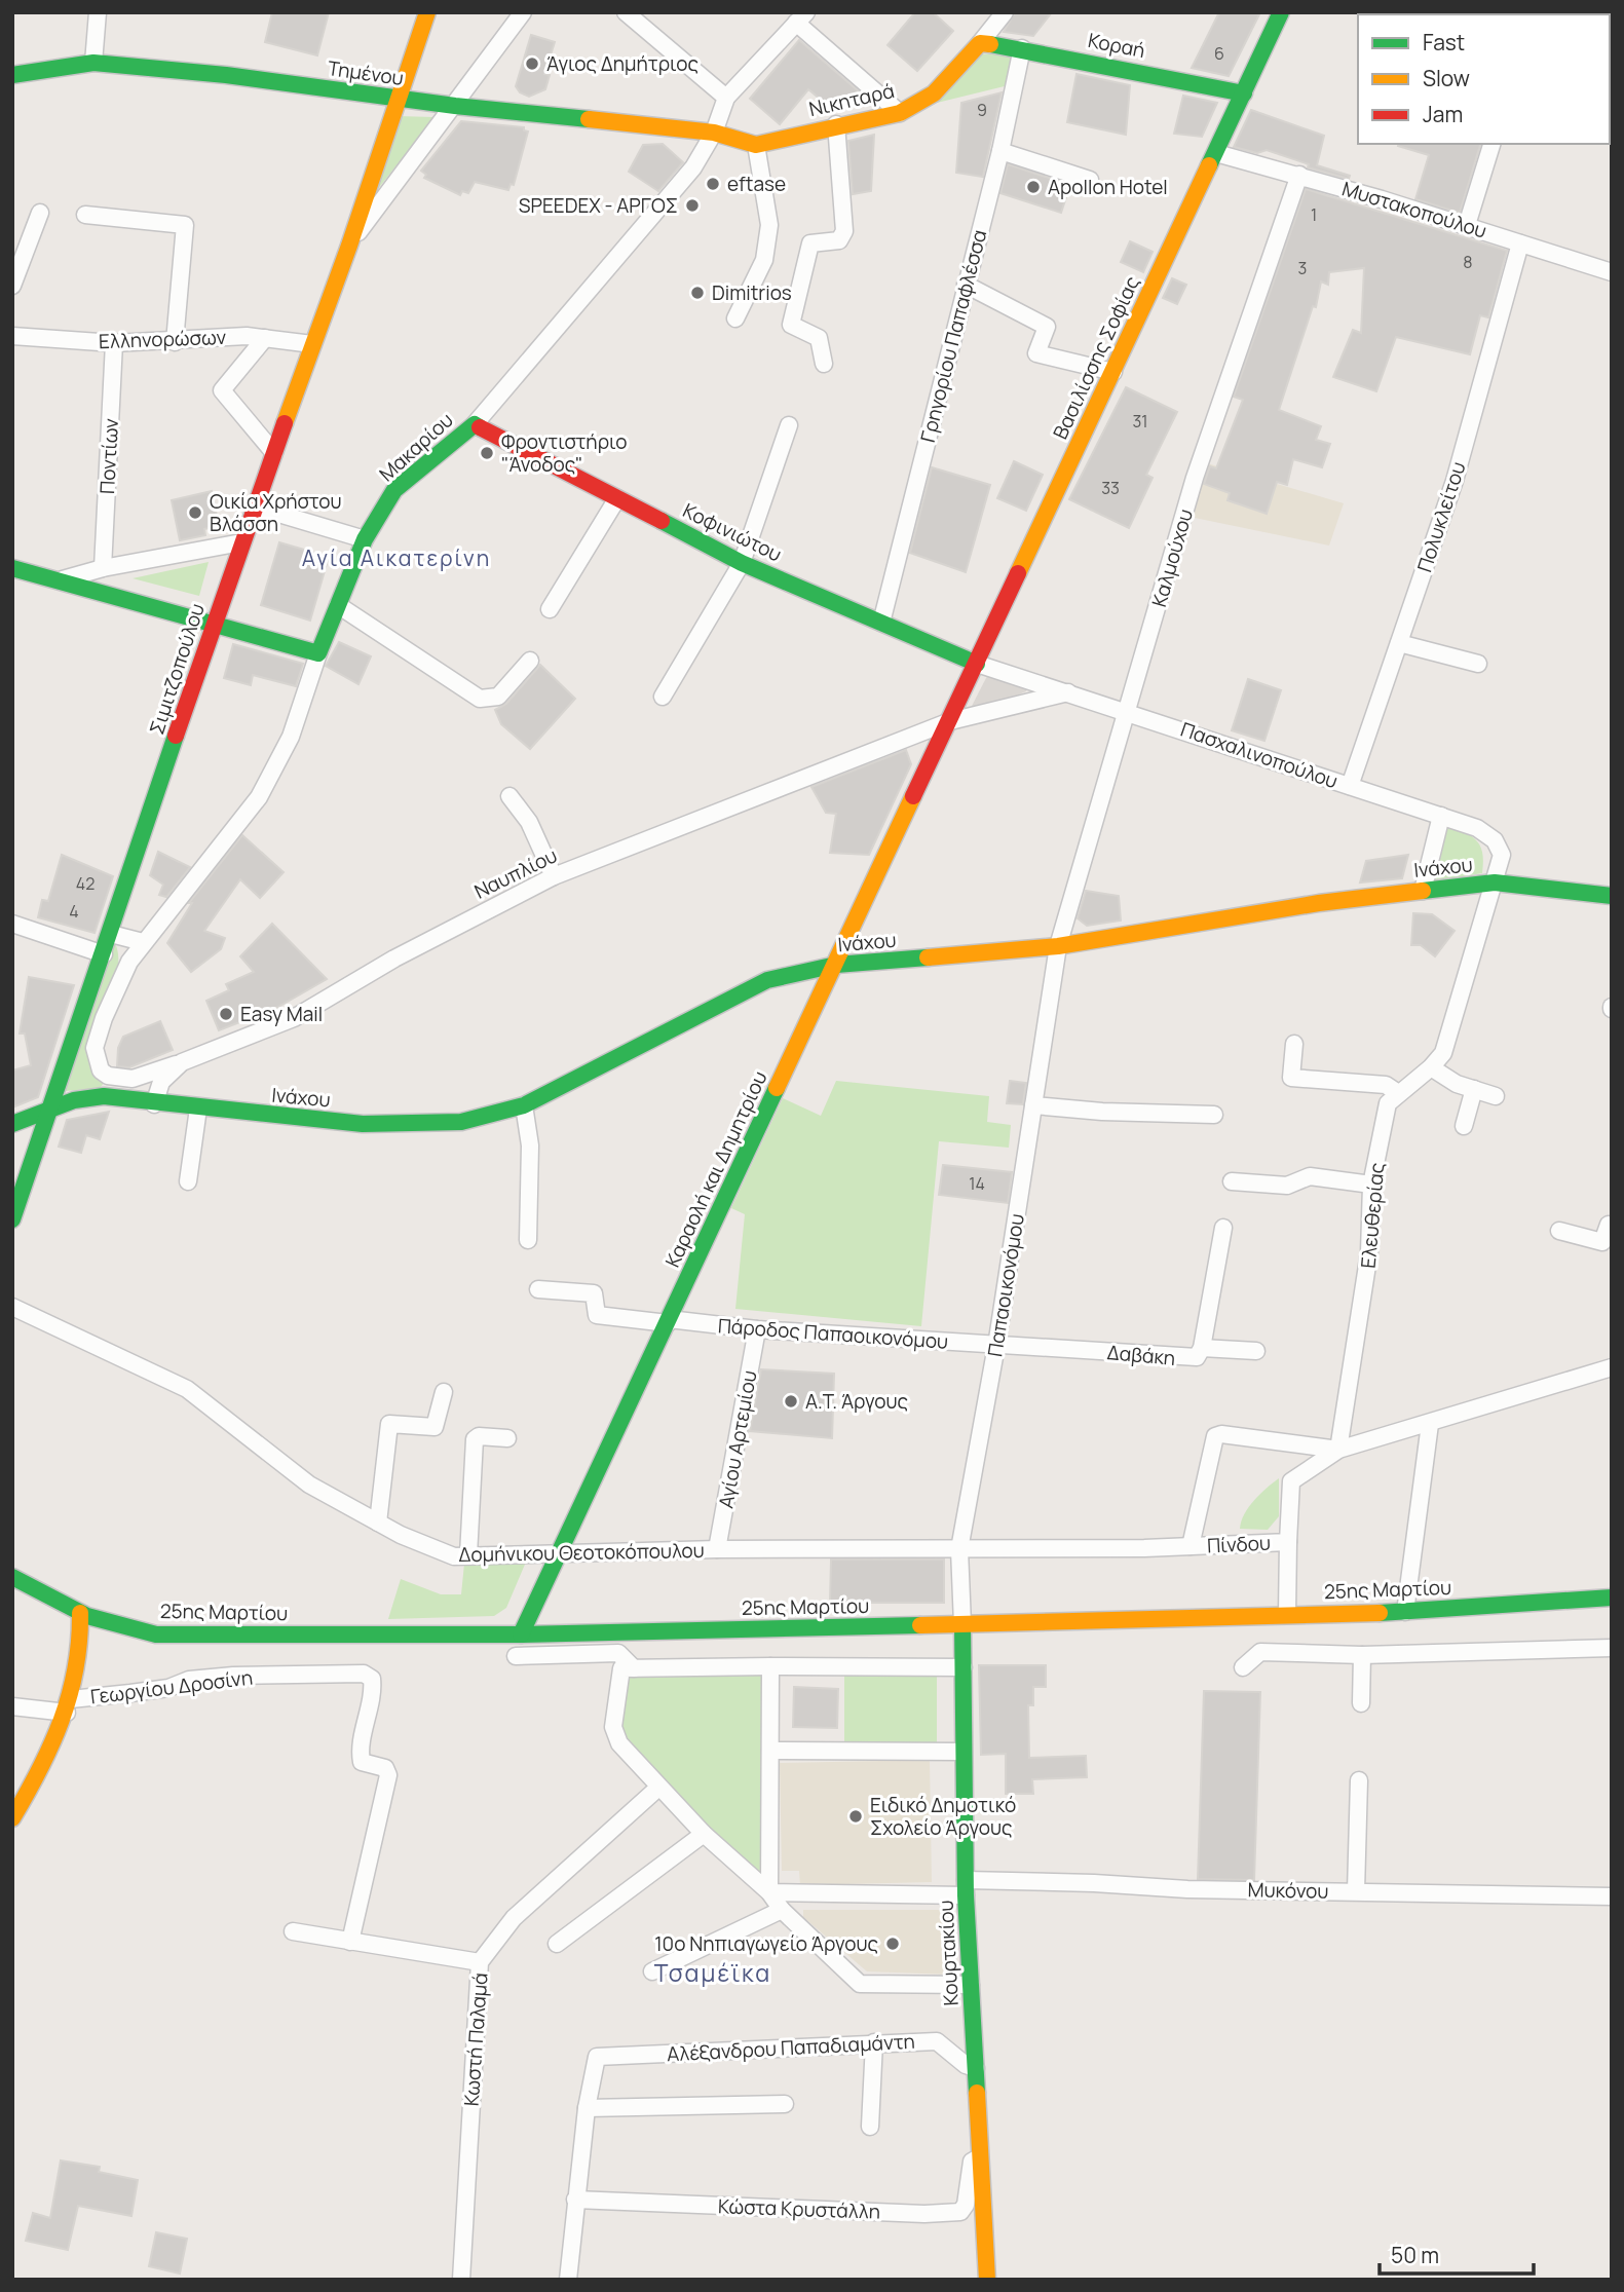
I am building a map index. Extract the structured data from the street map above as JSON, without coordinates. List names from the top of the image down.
{
  "streets": {
    "main road": [
      "Κοραή",
      "Τημένου",
      "Νικηταρά",
      "Βασιλίσσης Σοφίας",
      "Μακαρίου",
      "Κοφινιώτου",
      "Σιμιτζοπούλου",
      "Ινάχου",
      "Καραολή και Δημητρίου",
      "25ης Μαρτίου",
      "Κουρτακίου"
    ],
    "street": [
      "Μυστακοπούλου",
      "Γρηγορίου Παπαφλέσσα",
      "Ελληνορώσων",
      "Ποντίων",
      "Πολυκλείτου",
      "Καλμούχου",
      "Πασχαλινοπούλου",
      "Ναυπλίου",
      "Ελευθερίας",
      "Παπαοικονόμου",
      "Πάροδος Παπαοικονόμου",
      "Δαβάκη",
      "Αγίου Αρτεμίου",
      "Πίνδου",
      "Δομήνικου Θεοτοκόπουλου",
      "Γεωργίου Δροσίνη",
      "Μυκόνου",
      "Κωστή Παλαμά",
      "Αλέξανδρου Παπαδιαμάντη",
      "Κώστα Κρυστάλλη"
    ]
  },
  "crossings": [
    ["Κοραή", "Νικηταρά"],
    ["Κοραή", "Γρηγορίου Παπαφλέσσα"],
    ["Κοραή", "Βασιλίσσης Σοφίας"],
    ["Τημένου", "Μακαρίου"],
    ["Τημένου", "Σιμιτζοπούλου"],
    ["Μυστακοπούλου", "Βασιλίσσης Σοφίας"],
    ["Μυστακοπούλου", "Πολυκλείτου"],
    ["Μυστακοπούλου", "Καλμούχου"],
    ["Γρηγορίου Παπαφλέσσα", "Κοφινιώτου"],
    ["Ελληνορώσων", "Ποντίων"],
    ["Ελληνορώσων", "Σιμιτζοπούλου"],
    ["Βασιλίσσης Σοφίας", "Κοφινιώτου"],
    ["Βασιλίσσης Σοφίας", "Πασχαλινοπούλου"],
    ["Βασιλίσσης Σοφίας", "Ναυπλίου"],
    ["Βασιλίσσης Σοφίας", "Καραολή και Δημητρίου"],
    ["Μακαρίου", "Κοφινιώτου"],
    ["Μακαρίου", "Ναυπλίου"],
    ["Πολυκλείτου", "Πασχαλινοπούλου"],
    ["Κοφινιώτου", "Πασχαλινοπούλου"],
    ["Καλμούχου", "Πασχαλινοπούλου"],
    ["Καλμούχου", "Ινάχου"],
    ["Καλμούχου", "Παπαοικονόμου"],
    ["Πασχαλινοπούλου", "Ινάχου"],
    ["Πασχαλινοπούλου", "Ναυπλίου"],
    ["Πασχαλινοπούλου", "Ελευθερίας"],
    ["Ινάχου", "Ναυπλίου"],
    ["Ινάχου", "Καραολή και Δημητρίου"],
    ["Ινάχου", "Ελευθερίας"],
    ["Ινάχου", "Παπαοικονόμου"],
    ["Ναυπλίου", "Καραολή και Δημητρίου"],
    ["Καραολή και Δημητρίου", "Πάροδος Παπαοικονόμου"],
    ["Καραολή και Δημητρίου", "Δομήνικου Θεοτοκόπουλου"],
    ["Καραολή και Δημητρίου", "25ης Μαρτίου"],
    ["Ελευθερίας", "Πίνδου"],
    ["Παπαοικονόμου", "Πάροδος Παπαοικονόμου"],
    ["Παπαοικονόμου", "Δαβάκη"],
    ["Παπαοικονόμου", "Πίνδου"],
    ["Παπαοικονόμου", "Δομήνικου Θεοτοκόπουλου"],
    ["Παπαοικονόμου", "25ης Μαρτίου"],
    ["Παπαοικονόμου", "Κουρτακίου"],
    ["Πάροδος Παπαοικονόμου", "Δαβάκη"],
    ["Πάροδος Παπαοικονόμου", "Αγίου Αρτεμίου"],
    ["Αγίου Αρτεμίου", "Δομήνικου Θεοτοκόπουλου"],
    ["Πίνδου", "Δομήνικου Θεοτοκόπουλου"],
    ["25ης Μαρτίου", "Κουρτακίου"],
    ["Μυκόνου", "Κουρτακίου"],
    ["Κουρτακίου", "Αλέξανδρου Παπαδιαμάντη"],
    ["Κουρτακίου", "Κώστα Κρυστάλλη"]
  ],
  "districts": ["Αγία Αικατερίνη", "Τσαμέϊκα"],
  "places": [
    "Άγιος Δημήτριος",
    "eftase",
    "Apollon Hotel",
    "SPEEDEX - ΑΡΓΟΣ",
    "Dimitrios",
    "Φροντιστήριο \"Άνοδος\"",
    "Οικία Χρήστου Βλάσση",
    "Easy Mail",
    "Α.Τ. Άργους",
    "Ειδικό Δημοτικό Σχολείο Άργους",
    "10ο Νηπιαγωγείο Άργους"
  ],
  "house_numbers": [
    "6",
    "9",
    "1",
    "8",
    "3",
    "31",
    "33",
    "42",
    "4",
    "14"
  ],
  "legend": ["Fast", "Slow", "Jam"],
  "scale_bar": "50 m"
}
